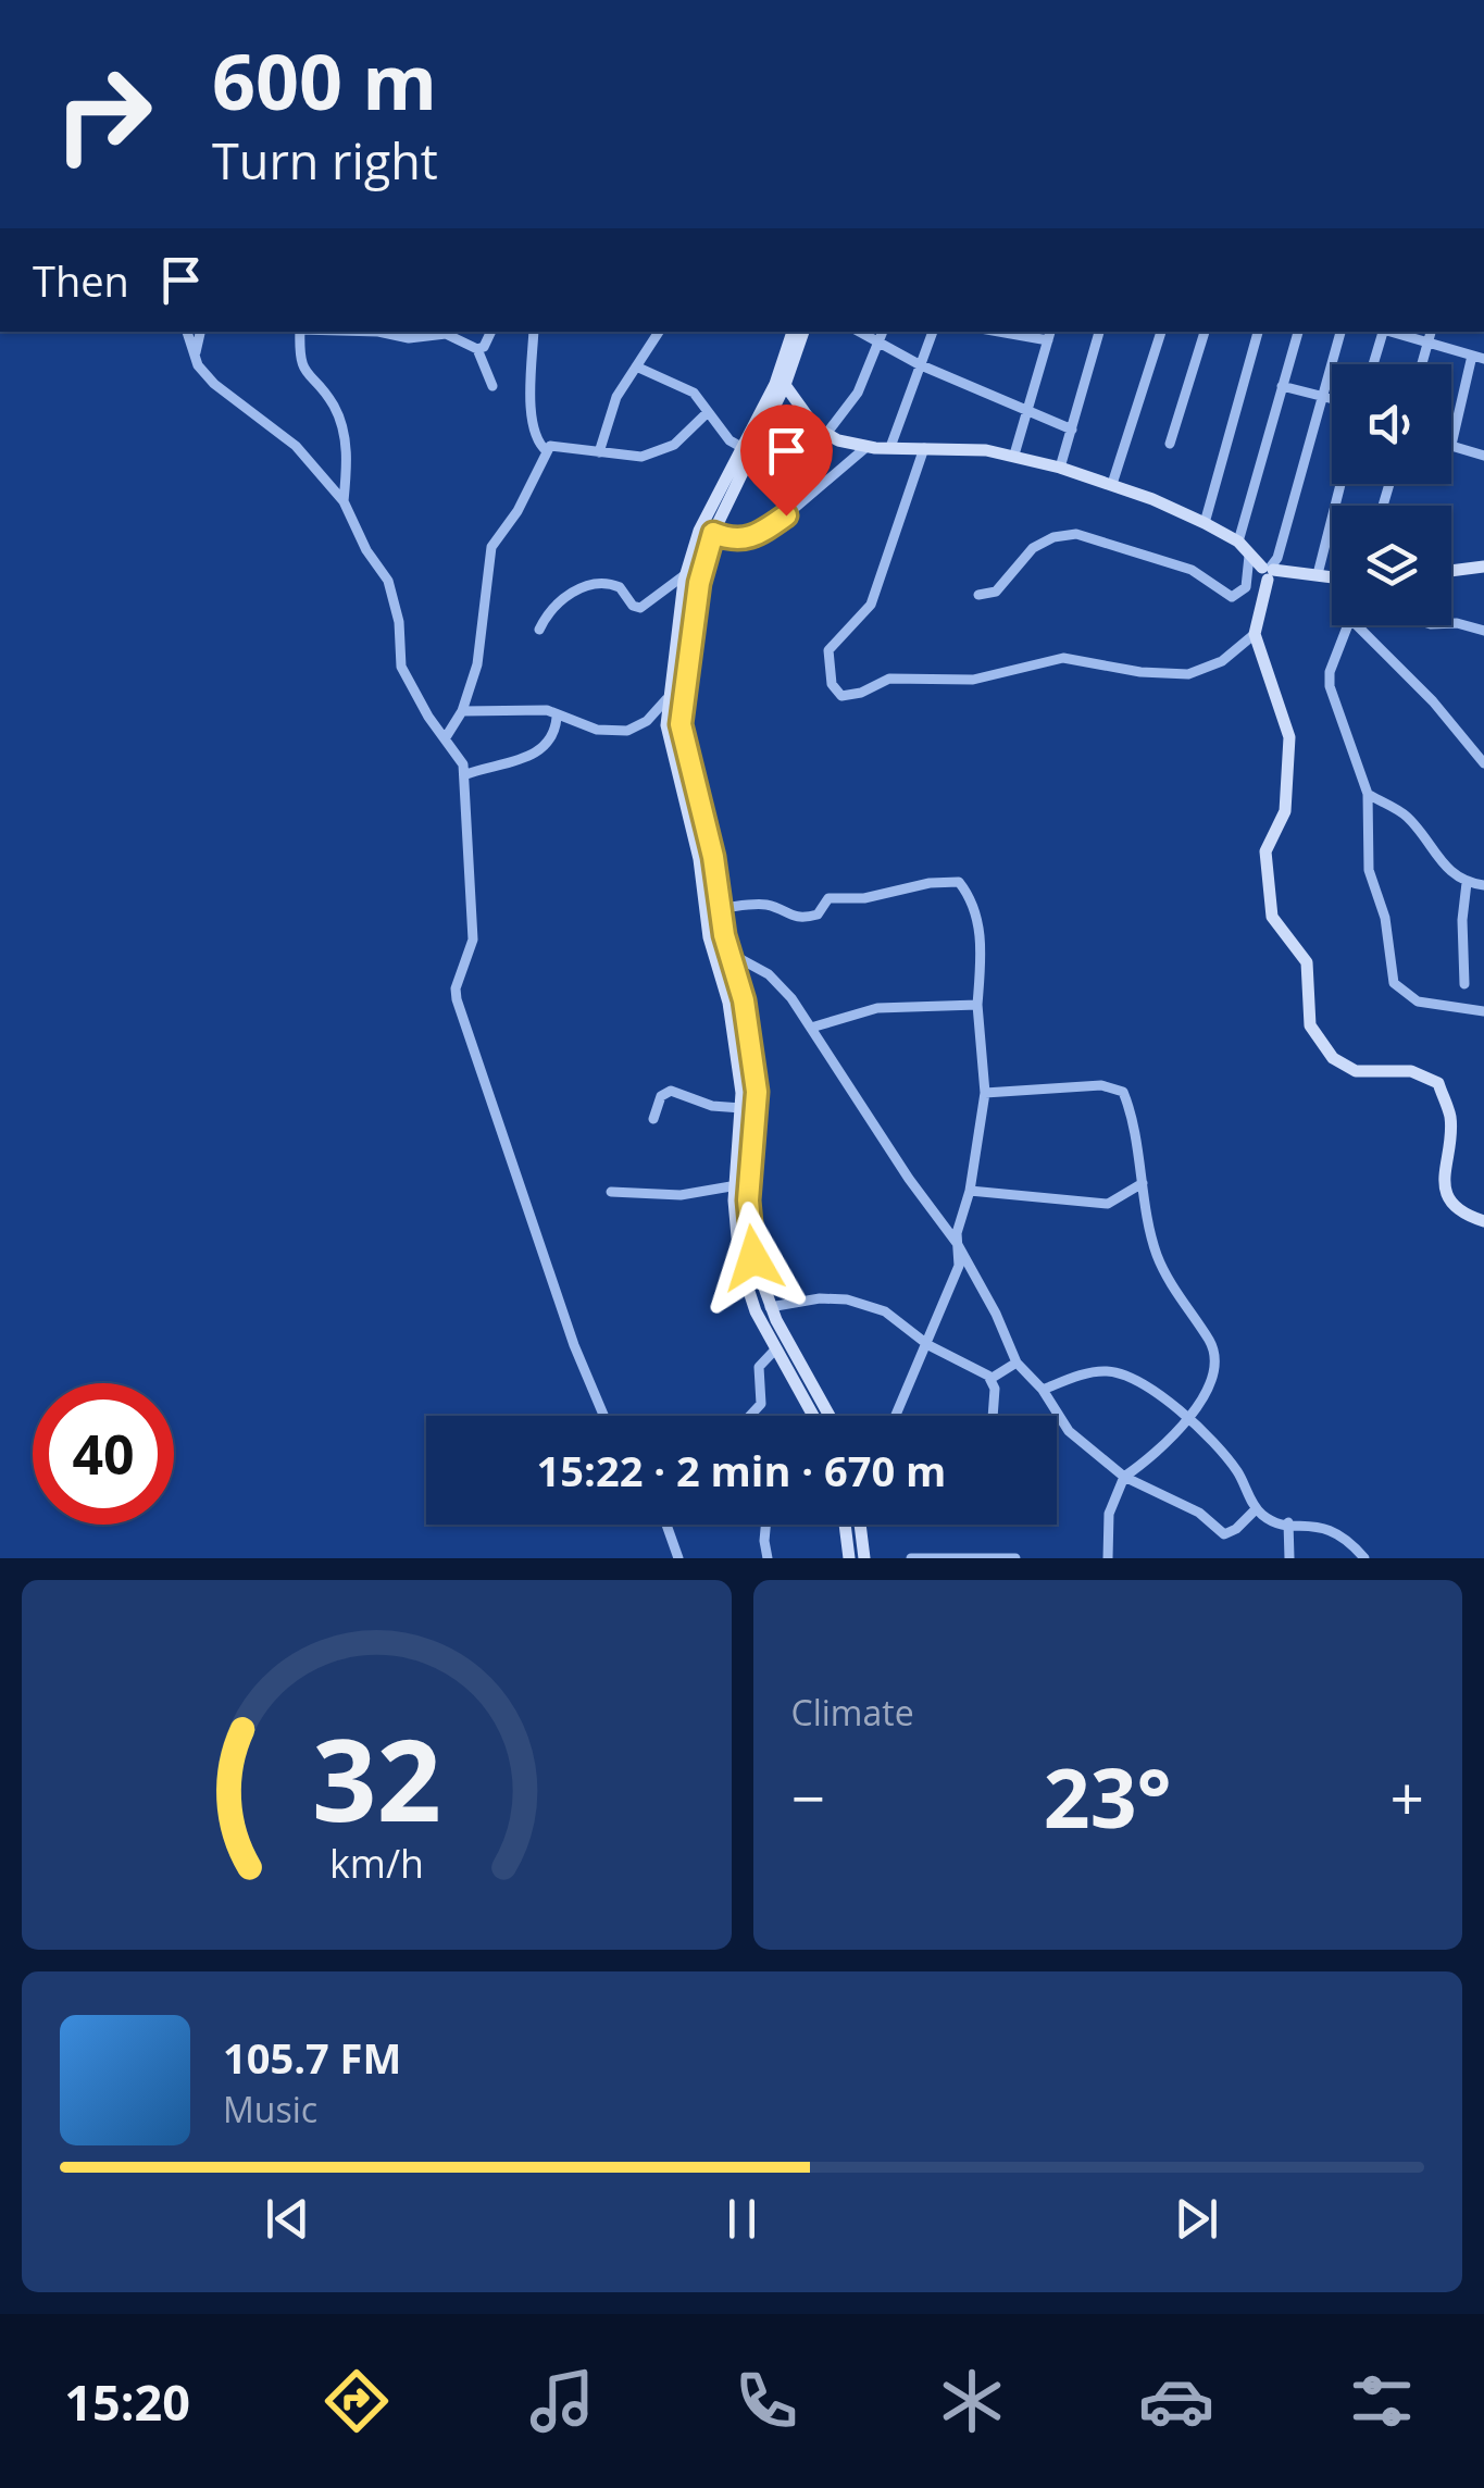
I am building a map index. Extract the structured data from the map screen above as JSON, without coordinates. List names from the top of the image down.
{
  "page": {
    "turn": ["600 m", "Turn right"],
    "then": "Then",
    "limit": "40",
    "trip": "15:22 · 2 min · 670 m",
    "tile": "Climate",
    "heat": ["−", "23°", "+"],
    "song": ["105.7 FM", "Music"],
    "tabs": "15:20",
    "gauge": ["32", "km/h"]
  }
}
